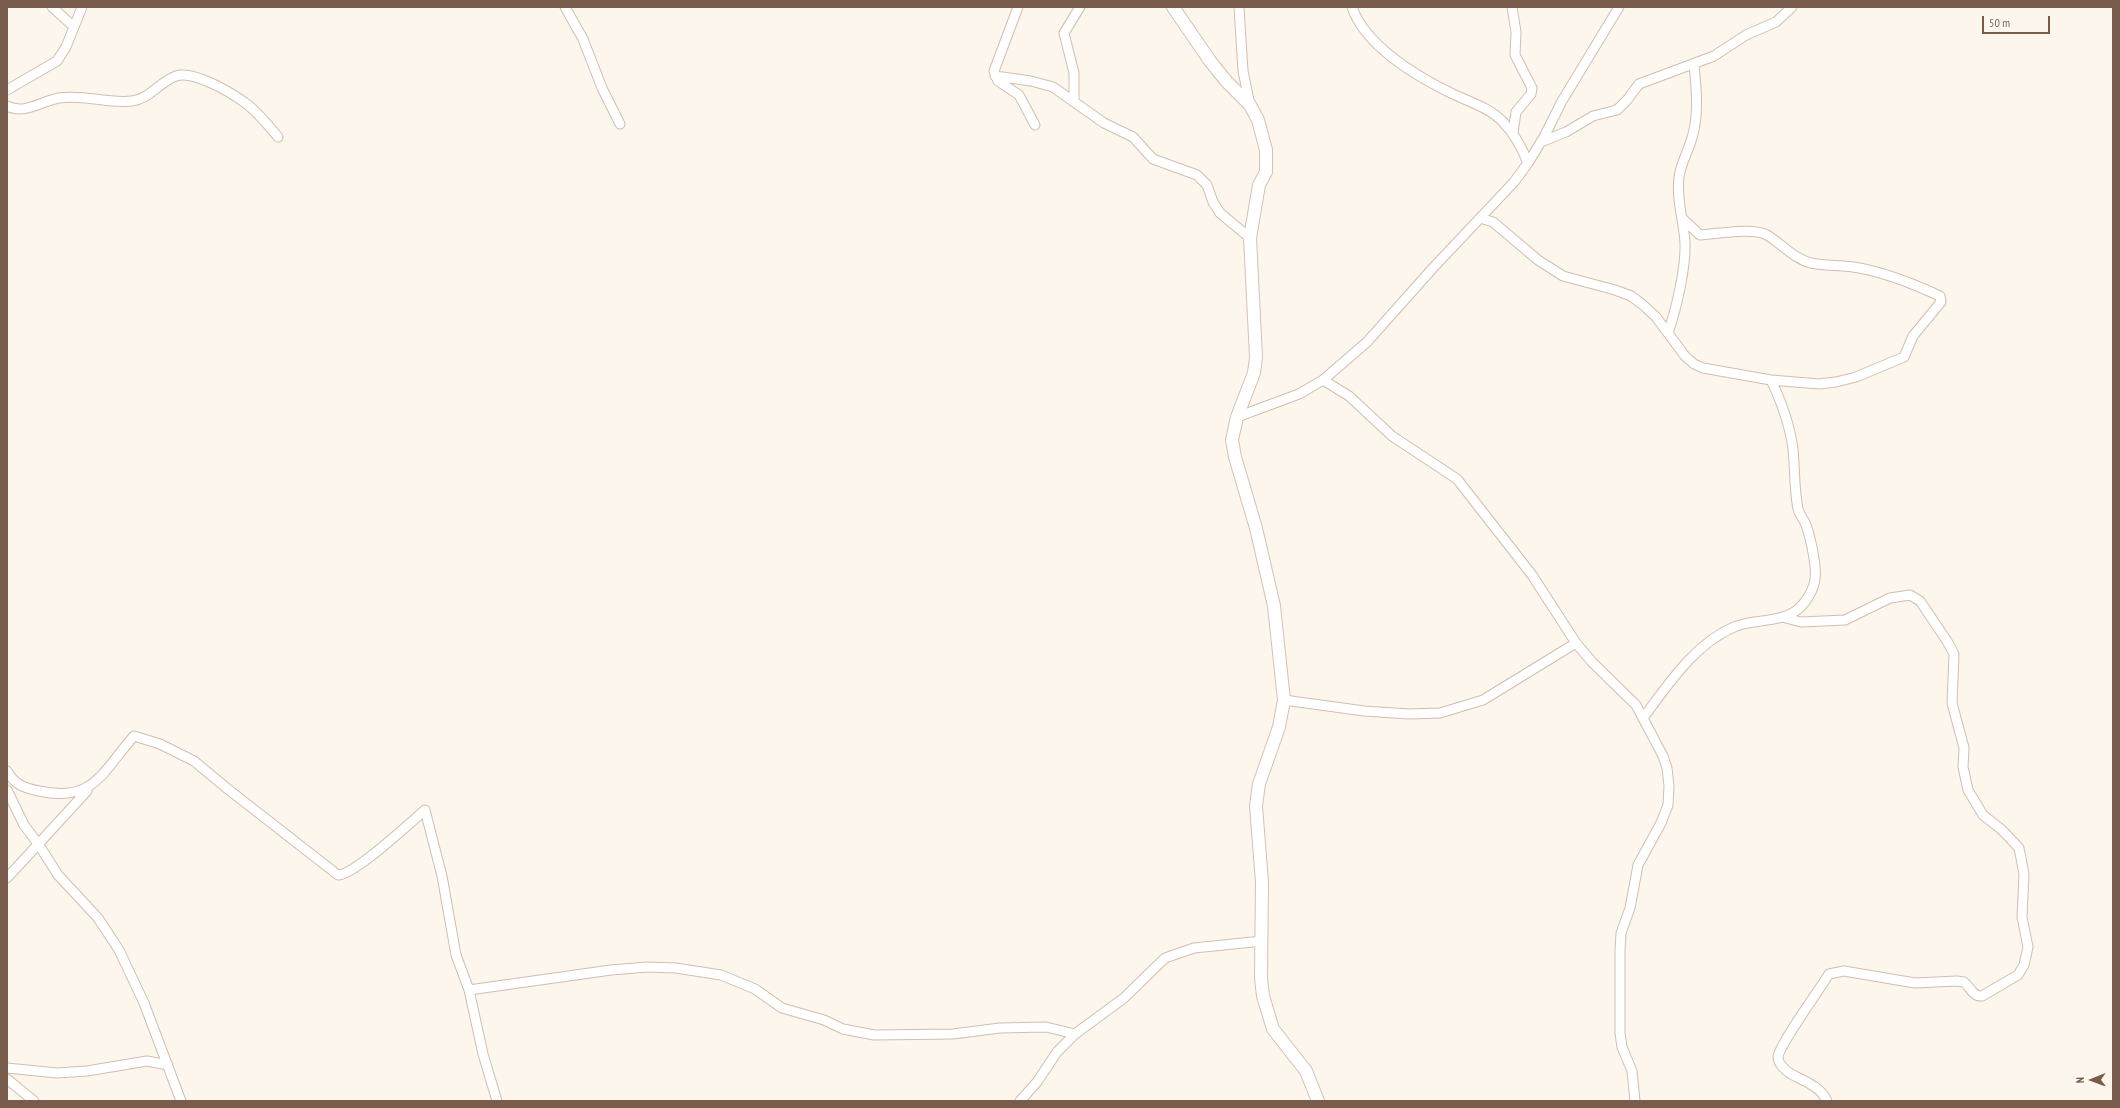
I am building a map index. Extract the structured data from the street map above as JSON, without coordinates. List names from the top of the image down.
{
  "scale_bar": "50 m",
  "north": "left"
}
